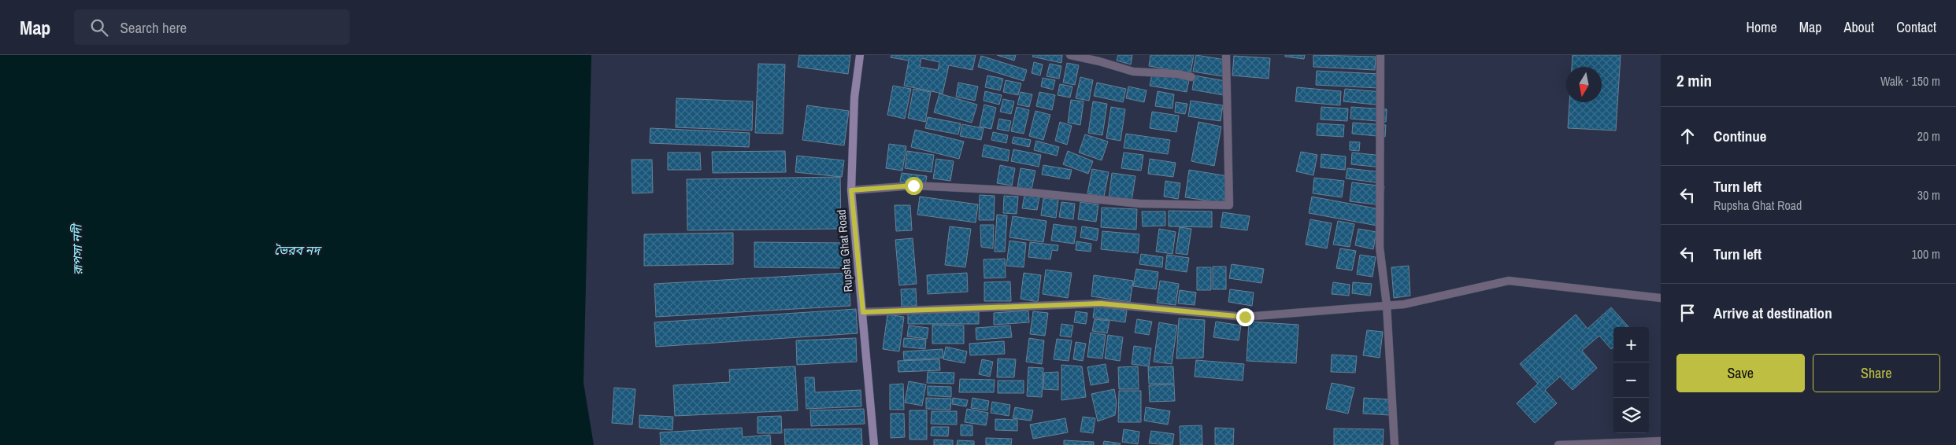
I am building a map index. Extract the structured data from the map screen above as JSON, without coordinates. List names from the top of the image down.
{
  "streets": {
    "street": ["Rupsha Ghat Road"]
  },
  "water": ["রূপসা নদী", "ভৈরব নদ"],
  "north": "bottom",
  "page": {
    "header": "Map",
    "search": "Search here",
    "nav": [
      "Home",
      "Map",
      "About",
      "Contact"
    ],
    "heading": ["2 min", "Walk · 150 m"],
    "list": [
      ["Continue", "20 m"],
      ["Turn left", "Rupsha Ghat Road", "30 m"],
      ["Turn left", "100 m"],
      "Arrive at destination"
    ],
    "map_buttons": ["+", "−"],
    "buttons": ["Save", "Share"]
  }
}
